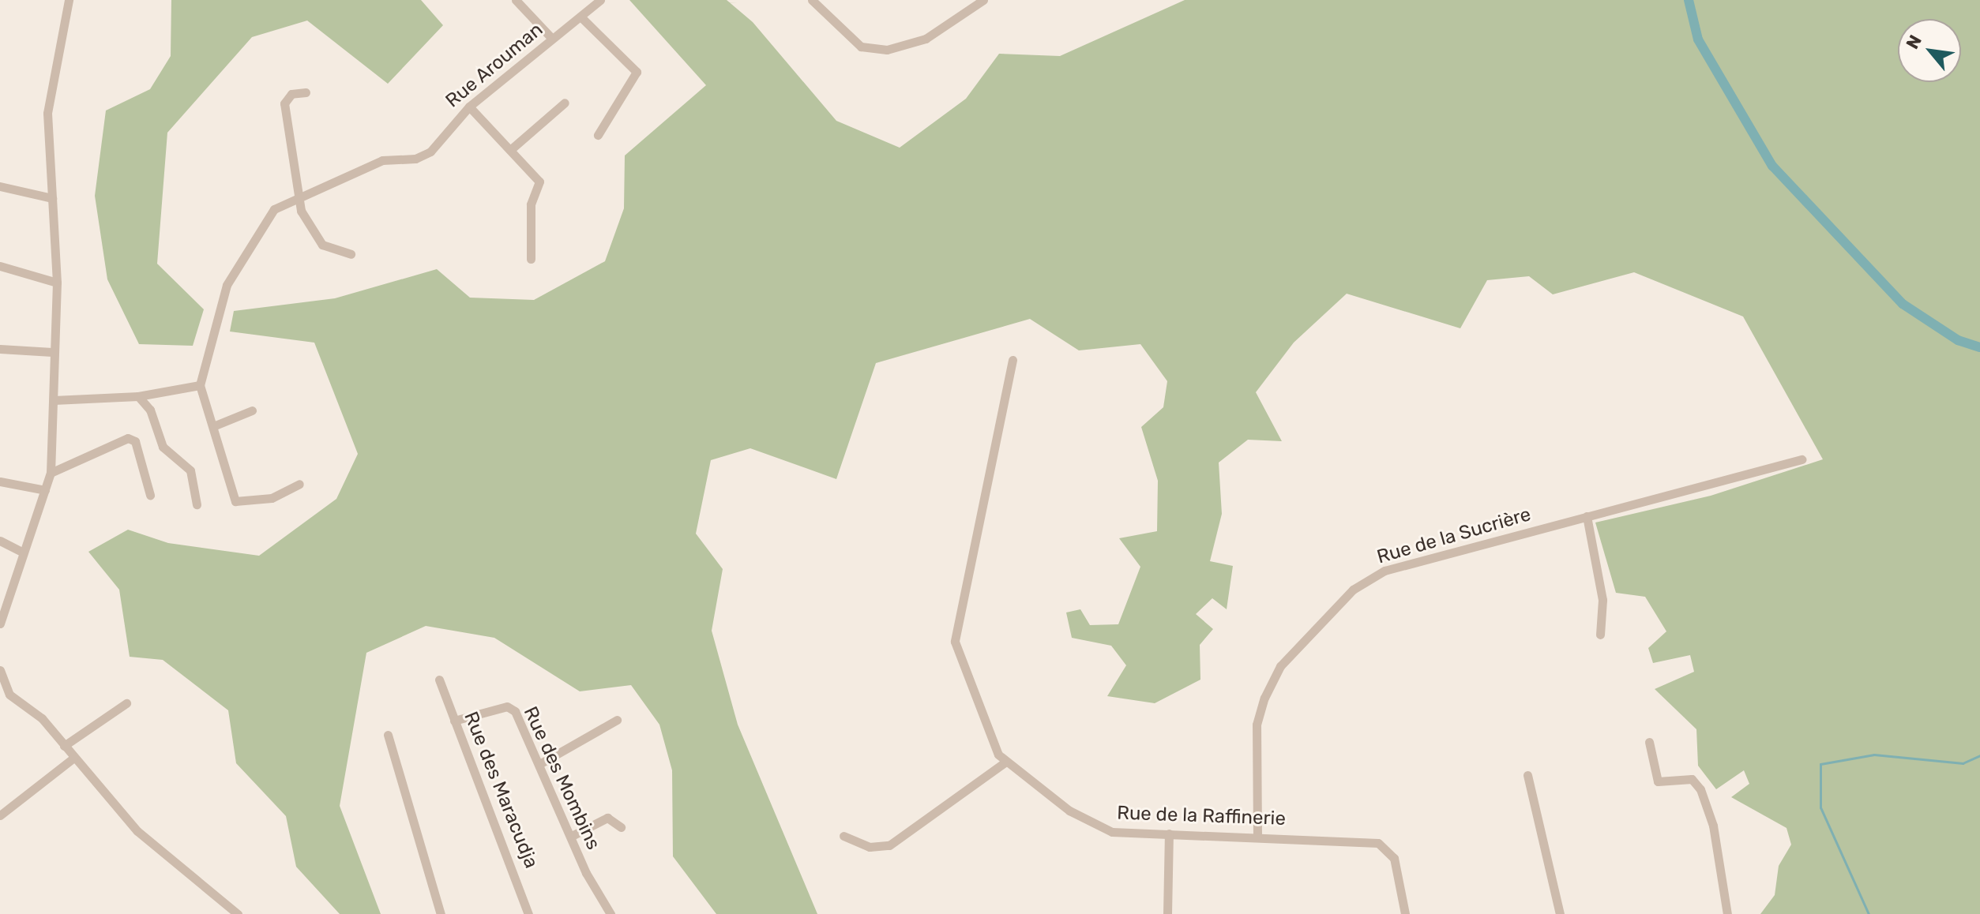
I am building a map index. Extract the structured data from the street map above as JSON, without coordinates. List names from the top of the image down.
{
  "streets": {
    "street": [
      "Rue Arouman",
      "Rue de la Sucrière",
      "Rue des Mombins",
      "Rue des Maracudja",
      "Rue de la Raffinerie"
    ]
  },
  "crossings": [
    ["Rue de la Sucrière", "Rue de la Raffinerie"],
    ["Rue des Mombins", "Rue des Maracudja"]
  ],
  "north": "top left"
}
